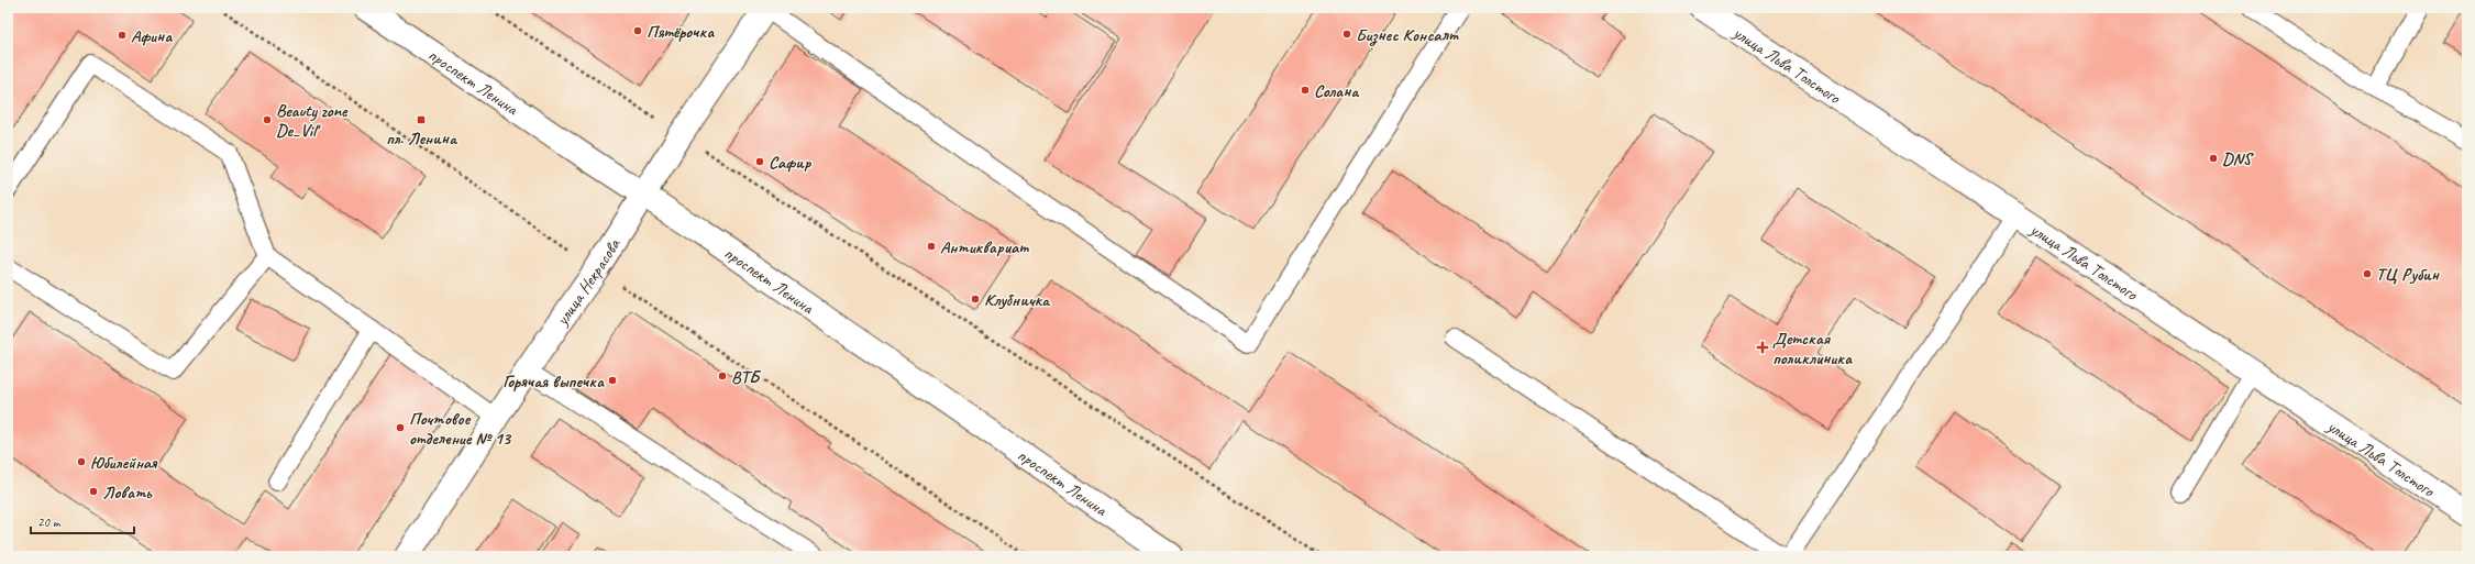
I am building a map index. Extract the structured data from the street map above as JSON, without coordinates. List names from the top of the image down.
{
  "streets": {
    "street": ["улица Льва Толстого", "проспект Ленина", "улица Некрасова"]
  },
  "crossings": [
    ["проспект Ленина", "улица Некрасова"]
  ],
  "places": {
    "other": [
      "Пятёрочка",
      "Бизнес Консалт",
      "Афина",
      "Солана",
      "Beauty zone De_Vil'",
      "DNS",
      "Сафир",
      "Антиквариат",
      "ТЦ Рубин",
      "Клубничка",
      "ВТБ",
      "Горячая выпечка",
      "Почтовое отделение № 13",
      "Юбилейная",
      "Ловать"
    ],
    "transit": ["пл. Ленина"],
    "health": ["Детская поликлиника"]
  },
  "scale_bar": "20 m"
}
